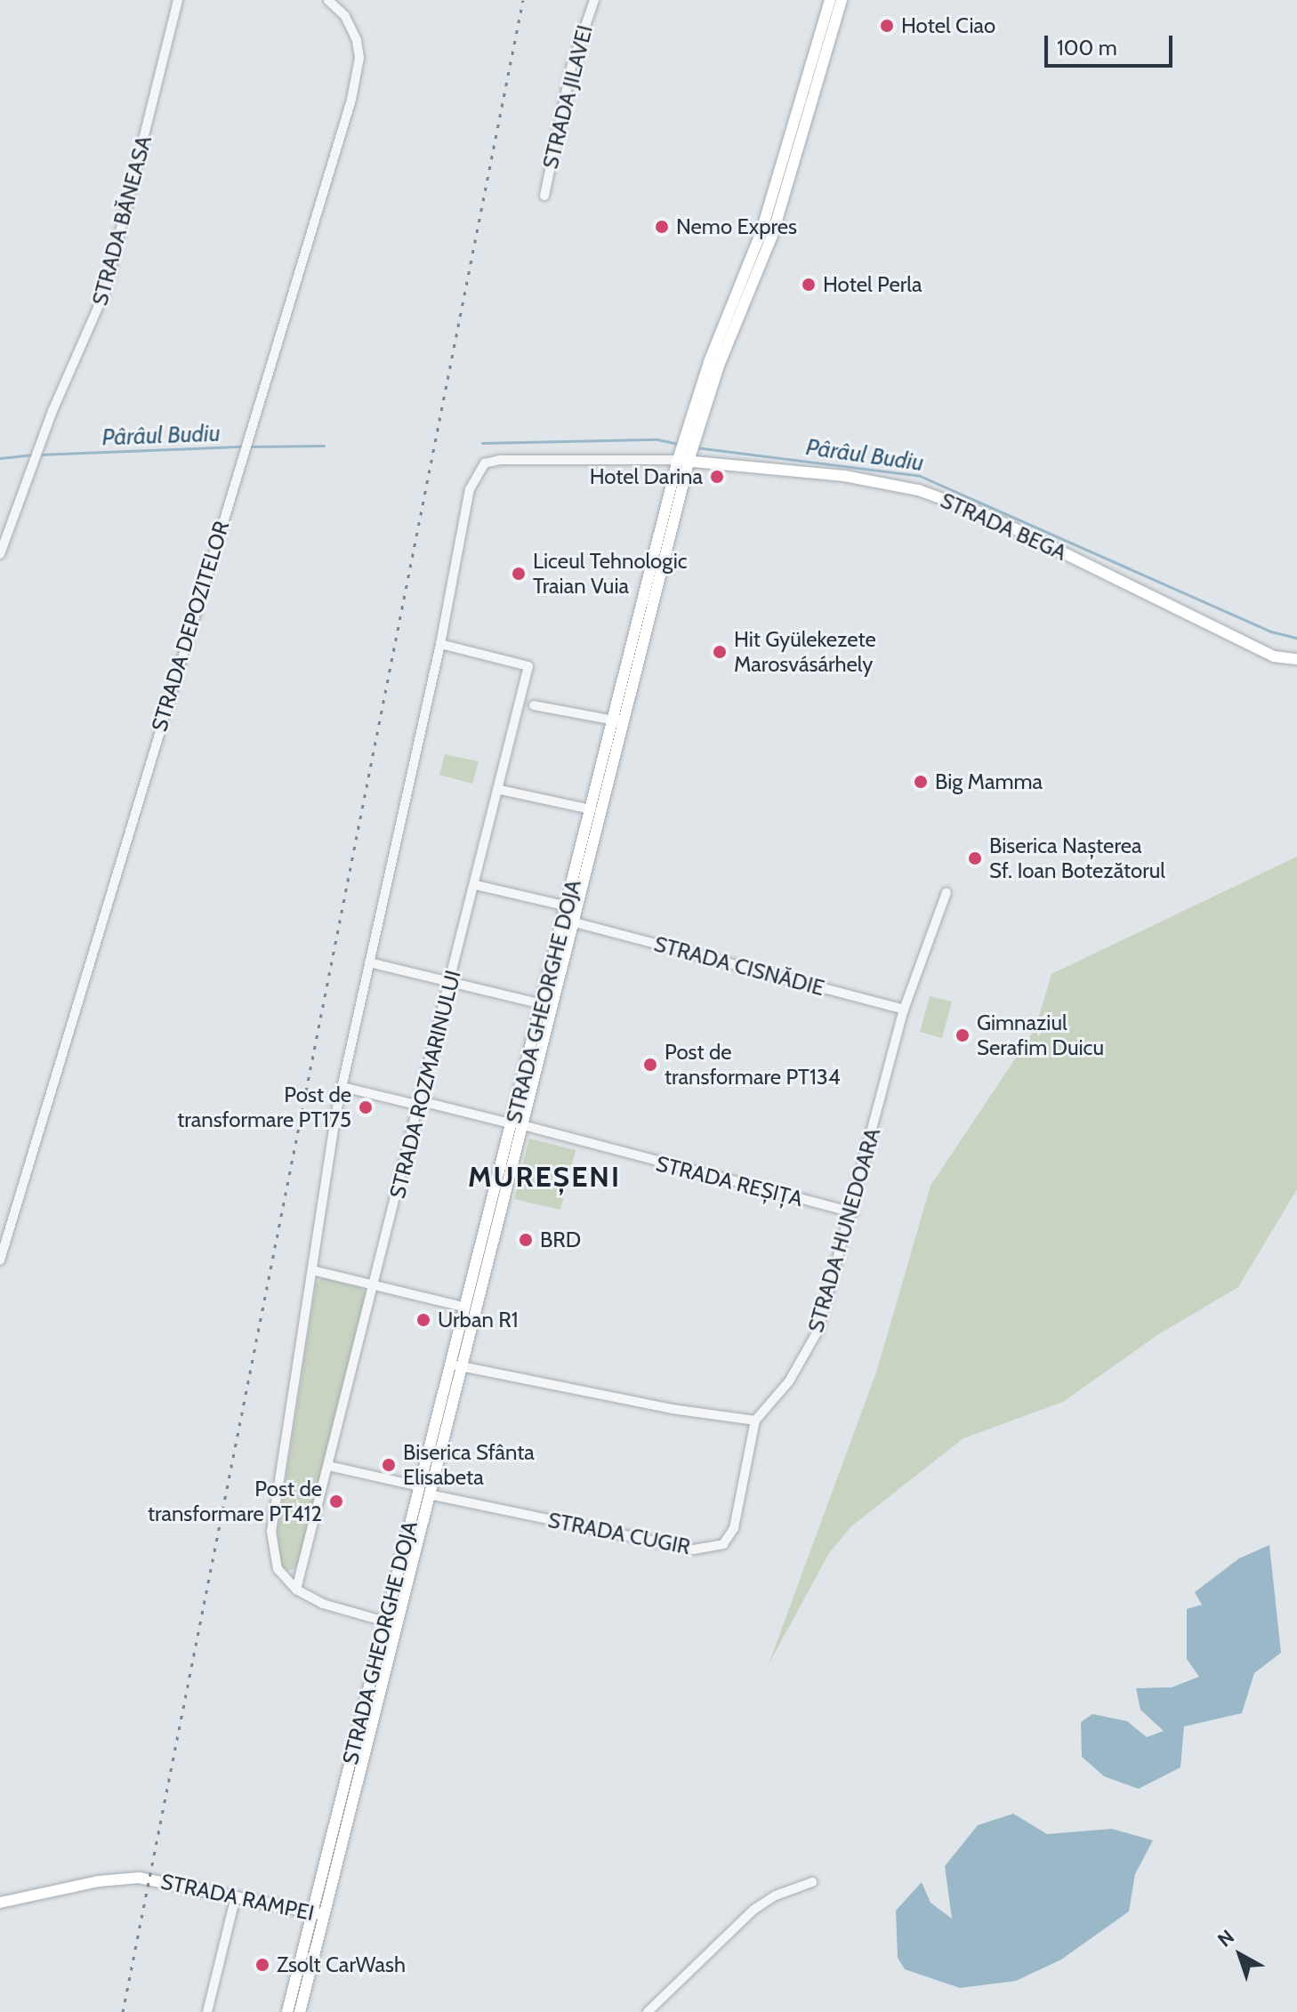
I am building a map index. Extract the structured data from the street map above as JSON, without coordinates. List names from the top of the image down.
{
  "streets": {
    "main road": ["STRADA BEGA", "STRADA GHEORGHE DOJA", "STRADA RAMPEI"],
    "street": [
      "STRADA JILAVEI",
      "STRADA BĂNEASA",
      "STRADA DEPOZITELOR",
      "STRADA CISNĂDIE",
      "STRADA ROZMARINULUI",
      "STRADA REȘIȚA",
      "STRADA HUNEDOARA",
      "STRADA CUGIR"
    ]
  },
  "crossings": [
    ["STRADA BEGA", "STRADA GHEORGHE DOJA"],
    ["STRADA CISNĂDIE", "STRADA GHEORGHE DOJA"],
    ["STRADA CISNĂDIE", "STRADA HUNEDOARA"],
    ["STRADA GHEORGHE DOJA", "STRADA REȘIȚA"],
    ["STRADA GHEORGHE DOJA", "STRADA CUGIR"],
    ["STRADA GHEORGHE DOJA", "STRADA RAMPEI"],
    ["STRADA ROZMARINULUI", "STRADA REȘIȚA"],
    ["STRADA REȘIȚA", "STRADA HUNEDOARA"],
    ["STRADA HUNEDOARA", "STRADA CUGIR"]
  ],
  "districts": ["MUREȘENI"],
  "water": ["Pârâul Budiu"],
  "places": [
    "Hotel Ciao",
    "Nemo Expres",
    "Hotel Perla",
    "Hotel Darina",
    "Liceul Tehnologic Traian Vuia",
    "Hit Gyülekezete Marosvásárhely",
    "Big Mamma",
    "Biserica Nașterea Sf. Ioan Botezătorul",
    "Gimnaziul Serafim Duicu",
    "Post de transformare PT134",
    "Post de transformare PT175",
    "BRD",
    "Urban R1",
    "Biserica Sfânta Elisabeta",
    "Post de transformare PT412",
    "Zsolt CarWash"
  ],
  "scale_bar": "100 m",
  "north": "top left"
}
